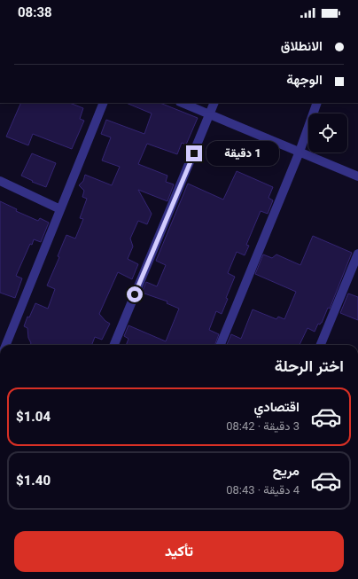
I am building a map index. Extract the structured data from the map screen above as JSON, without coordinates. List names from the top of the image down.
{
  "page": {
    "status": "08:38",
    "banner": ["الانطلاق", "الوجهة"],
    "bubble": "1 دقيقة",
    "heading": "اختر الرحلة",
    "list": [
      {
        "name": "اقتصادي",
        "note": "3 دقيقة · 08:42",
        "value": "$1.04"
      },
      {
        "name": "مريح",
        "note": "4 دقيقة · 08:43",
        "value": "$1.40"
      }
    ],
    "buttons": "تأكيد"
  }
}
